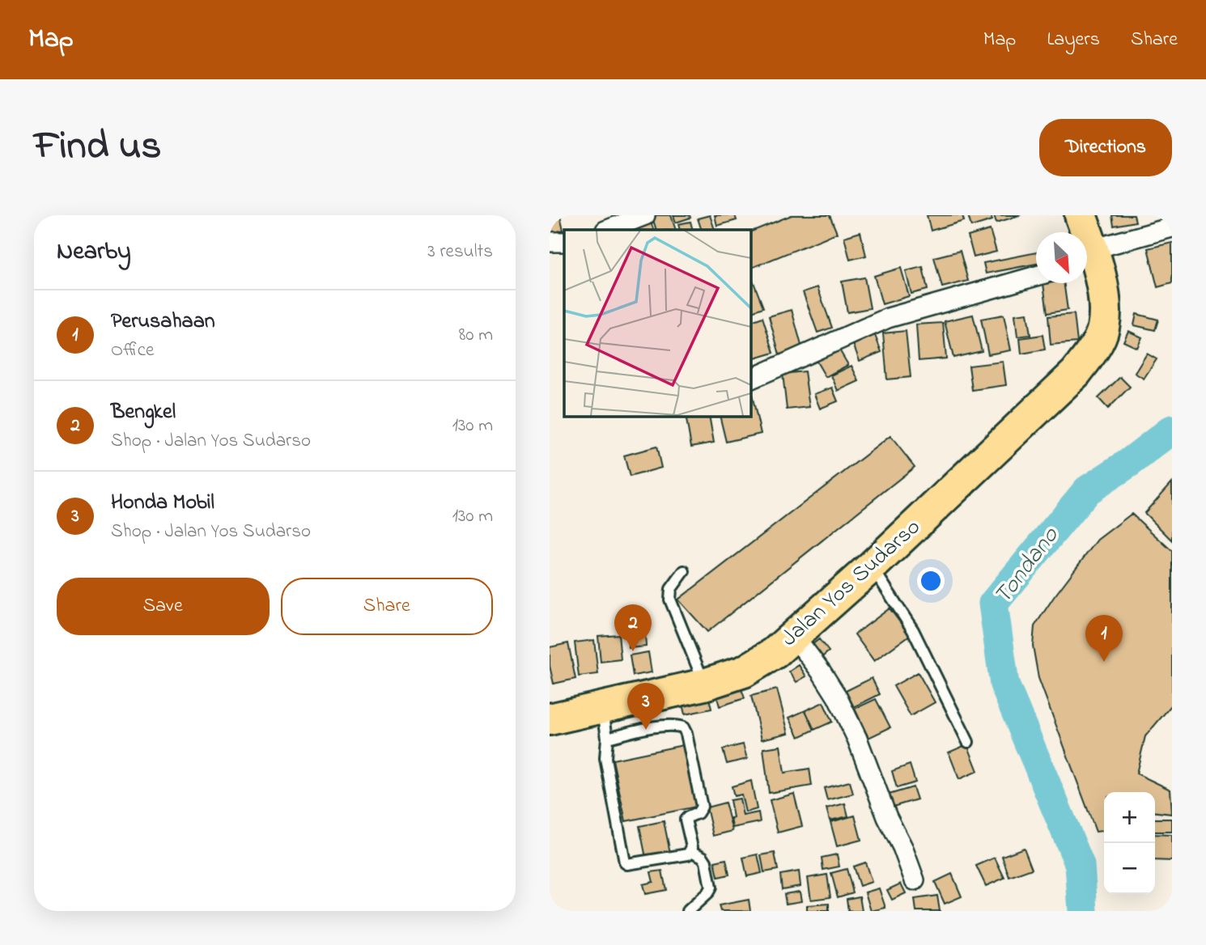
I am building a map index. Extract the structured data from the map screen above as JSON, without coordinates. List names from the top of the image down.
{
  "streets": {
    "highway": ["Jalan Yos Sudarso"]
  },
  "water": ["Tondano"],
  "north": "bottom right",
  "page": {
    "header": "Map",
    "nav": ["Map", "Layers", "Share"],
    "title": "Find us",
    "buttons": [
      "Directions",
      ["Save", "Share"]
    ],
    "heading": ["Nearby", "3 results"],
    "list": [
      {
        "mark": "1",
        "name": "Perusahaan",
        "note": "Office",
        "value": "80 m"
      },
      {
        "mark": "2",
        "name": "Bengkel",
        "note": "Shop · Jalan Yos Sudarso",
        "value": "130 m"
      },
      {
        "mark": "3",
        "name": "Honda Mobil",
        "note": "Shop · Jalan Yos Sudarso",
        "value": "130 m"
      }
    ],
    "pins": ["2", "1", "3"],
    "map_buttons": ["+", "−"]
  }
}
